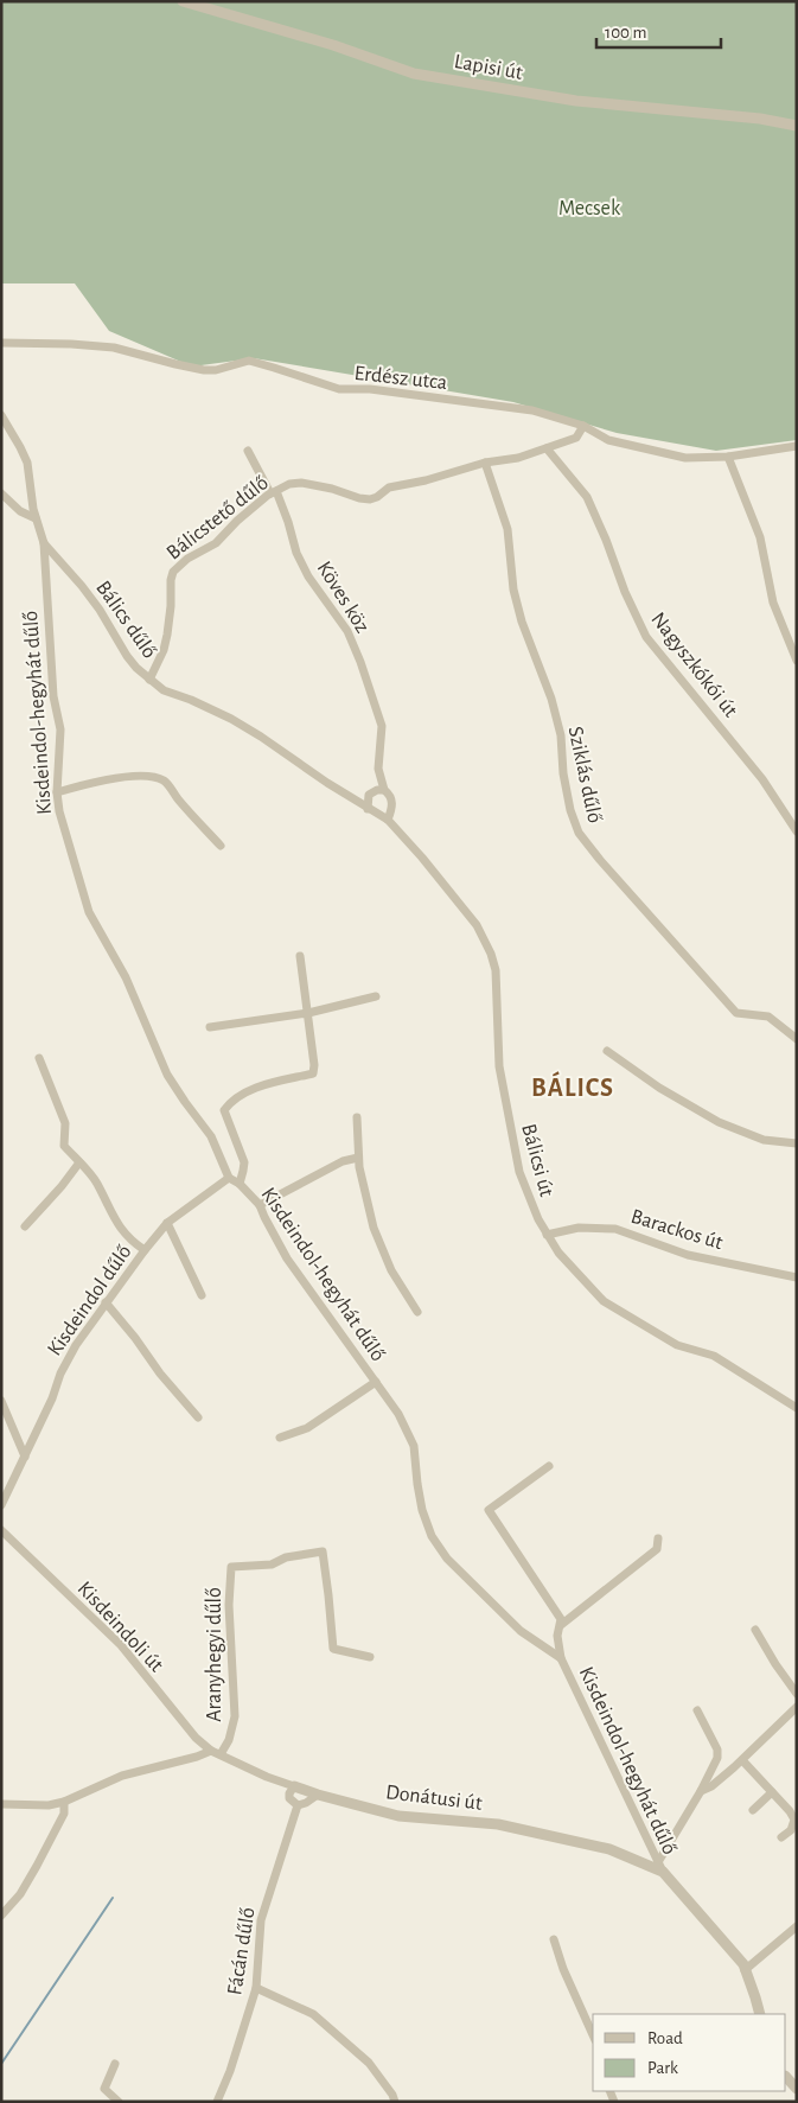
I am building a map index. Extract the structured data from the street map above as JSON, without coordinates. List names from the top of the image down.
{
  "streets": {
    "street": [
      "Lapisi út",
      "Erdész utca",
      "Bálicstető dűlő",
      "Köves köz",
      "Bálics dűlő",
      "Nagyszkókói út",
      "Kisdeindol-hegyhát dűlő",
      "Sziklás dűlő",
      "Bálicsi út",
      "Barackos út",
      "Kisdeindol dűlő",
      "Kisdeindoli út",
      "Aranyhegyi dűlő",
      "Donátusi út",
      "Fácán dűlő"
    ]
  },
  "crossings": [
    ["Erdész utca", "Bálicstető dűlő"],
    ["Bálicstető dűlő", "Köves köz"],
    ["Bálicstető dűlő", "Bálics dűlő"],
    ["Bálicstető dűlő", "Nagyszkókói út"],
    ["Bálicstető dűlő", "Sziklás dűlő"],
    ["Köves köz", "Bálics dűlő"],
    ["Köves köz", "Bálicsi út"],
    ["Bálics dűlő", "Kisdeindol-hegyhát dűlő"],
    ["Bálics dűlő", "Bálicsi út"],
    ["Kisdeindol-hegyhát dűlő", "Kisdeindol dűlő"],
    ["Kisdeindol-hegyhát dűlő", "Donátusi út"],
    ["Bálicsi út", "Barackos út"],
    ["Kisdeindoli út", "Donátusi út"],
    ["Aranyhegyi dűlő", "Donátusi út"],
    ["Donátusi út", "Fácán dűlő"]
  ],
  "districts": ["BÁLICS"],
  "parks": ["Mecsek"],
  "legend": ["Road", "Park"],
  "scale_bar": "100 m"
}
